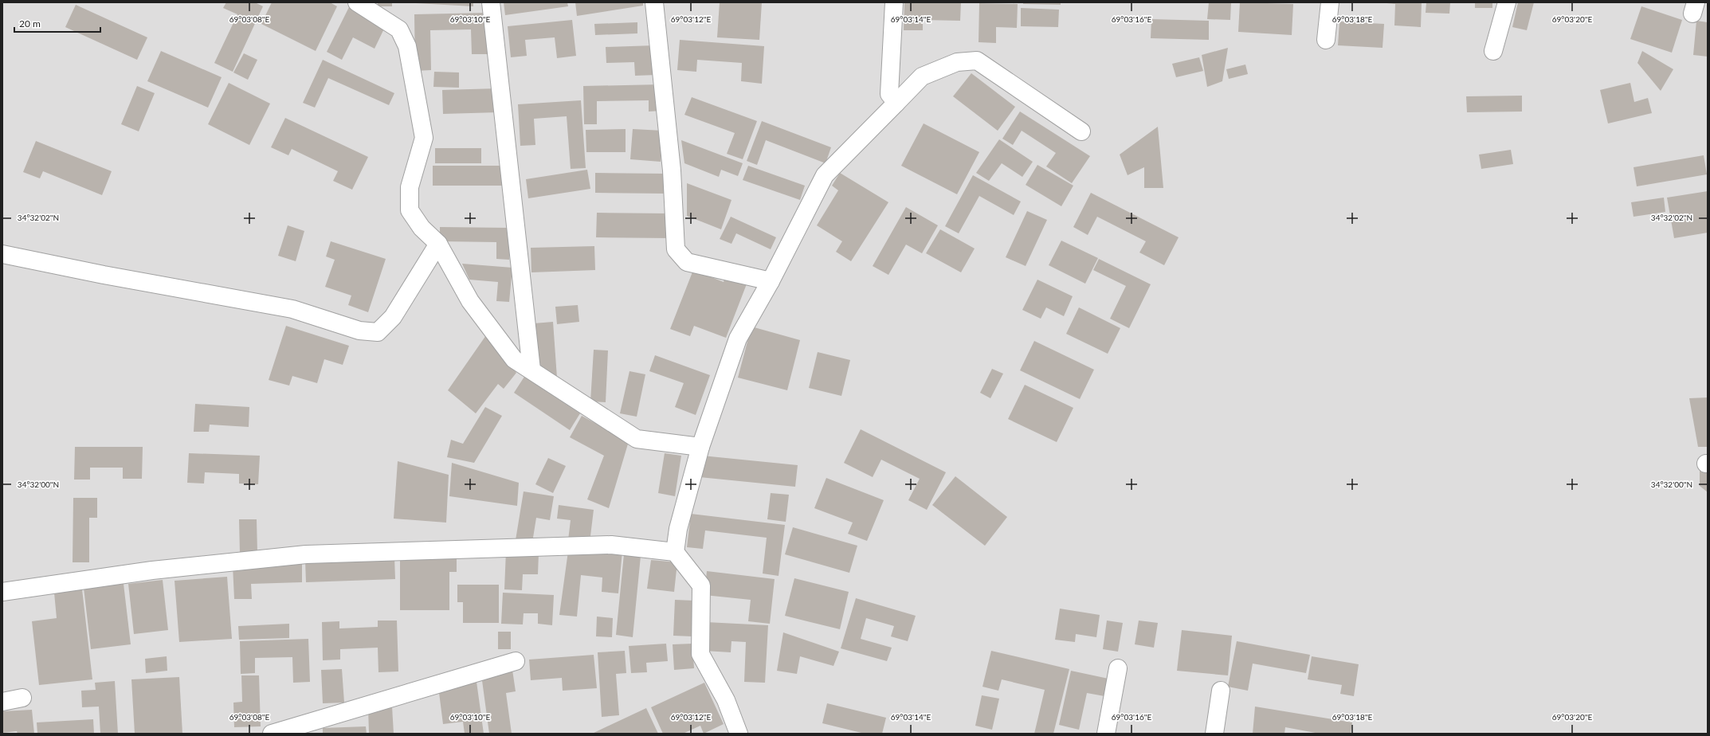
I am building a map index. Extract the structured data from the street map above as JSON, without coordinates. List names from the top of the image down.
{
  "scale_bar": "20 m",
  "coordinates": [
    "69°03'08\"E",
    "69°03'10\"E",
    "69°03'12\"E",
    "69°03'14\"E",
    "69°03'16\"E",
    "69°03'18\"E",
    "69°03'20\"E",
    "34°32'02\"N",
    "34°32'00\"N"
  ]
}
